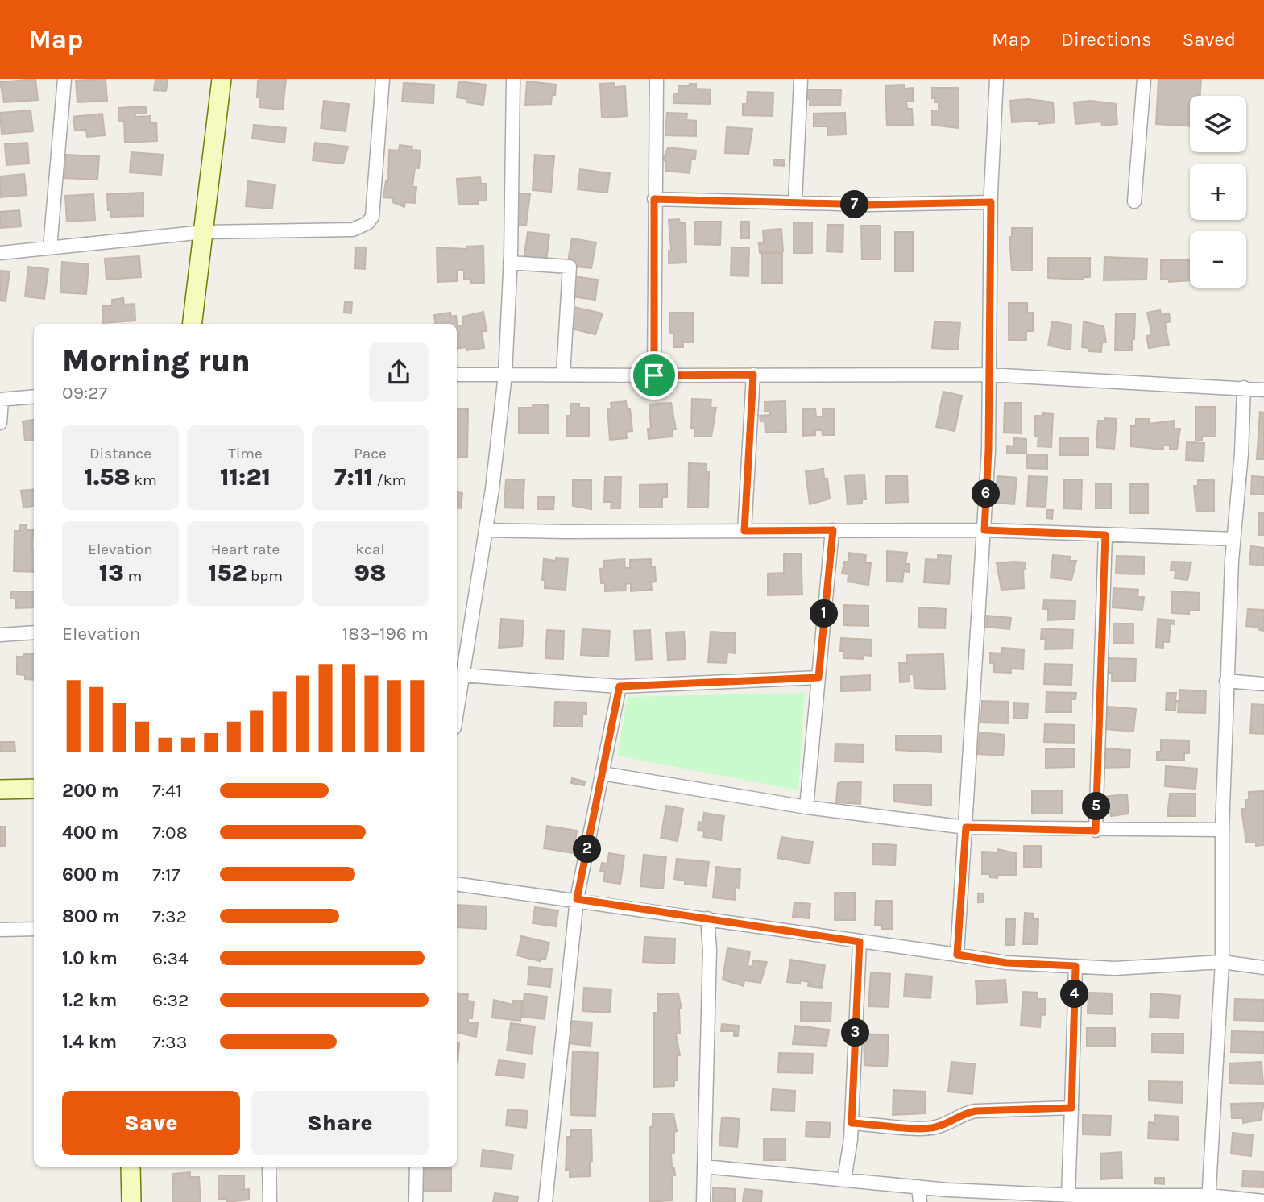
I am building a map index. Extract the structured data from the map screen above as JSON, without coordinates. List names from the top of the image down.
{
  "page": {
    "header": "Map",
    "nav": ["Map", "Directions", "Saved"],
    "map_buttons": ["+", "−"],
    "pins": [
      "7",
      "6",
      "1",
      "5",
      "2",
      "4",
      "3"
    ],
    "heading": ["Morning run", "09:27"],
    "stats": [
      ["Distance", "1.58 km"],
      ["Time", "11:21"],
      ["Pace", "7:11 /km"],
      ["Elevation", "13 m"],
      ["Heart rate", "152 bpm"],
      ["kcal", "98"]
    ],
    "chart": ["Elevation", "183–196 m"],
    "list": [
      {
        "name": "200 m",
        "note": "7:41"
      },
      {
        "name": "400 m",
        "note": "7:08"
      },
      {
        "name": "600 m",
        "note": "7:17"
      },
      {
        "name": "800 m",
        "note": "7:32"
      },
      {
        "name": "1.0 km",
        "note": "6:34"
      },
      {
        "name": "1.2 km",
        "note": "6:32"
      },
      {
        "name": "1.4 km",
        "note": "7:33"
      }
    ],
    "buttons": ["Save", "Share"]
  }
}
